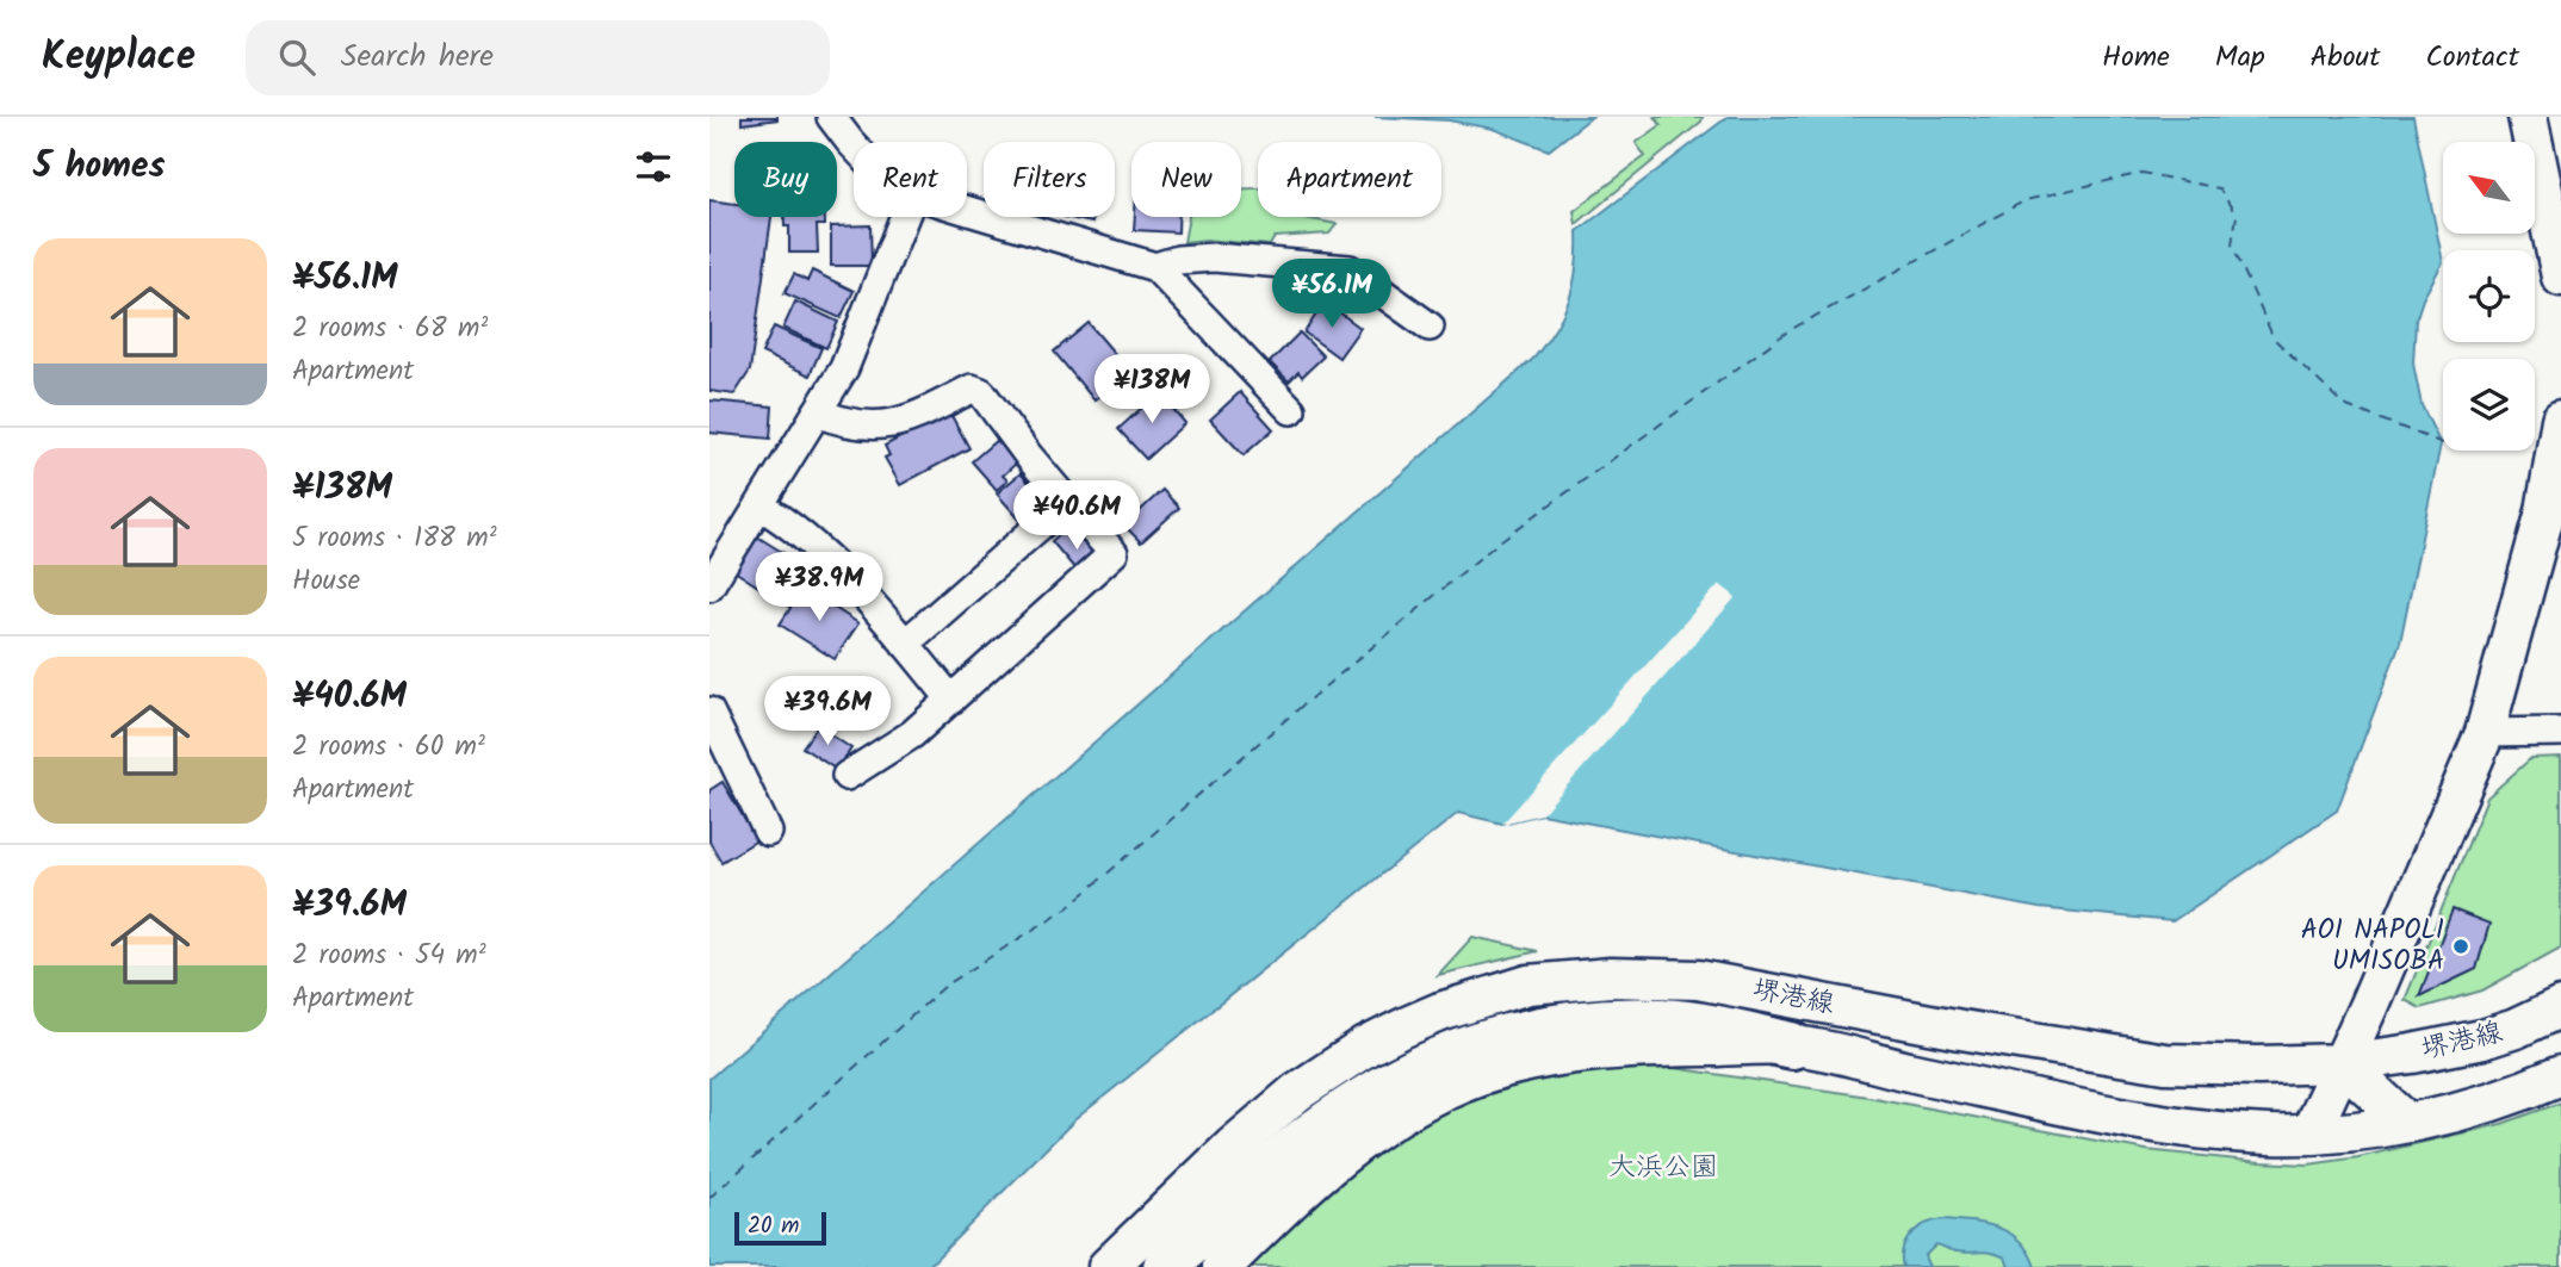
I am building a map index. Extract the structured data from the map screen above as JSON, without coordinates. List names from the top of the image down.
{
  "streets": {
    "main road": ["堺港線"]
  },
  "parks": ["大浜公園"],
  "places": ["AOI NAPOLI UMISOBA"],
  "scale_bar": "20 m",
  "north": "top left",
  "page": {
    "header": "Keyplace",
    "search": "Search here",
    "nav": [
      "Home",
      "Map",
      "About",
      "Contact"
    ],
    "heading": "5 homes",
    "chip": [
      "Buy",
      "Rent",
      "Filters",
      "New",
      "Apartment"
    ],
    "list": [
      {
        "name": "¥56.1M",
        "note": "2 rooms · 68 m² · Apartment"
      },
      {
        "name": "¥138M",
        "note": "5 rooms · 188 m² · House"
      },
      {
        "name": "¥40.6M",
        "note": "2 rooms · 60 m² · Apartment"
      },
      {
        "name": "¥39.6M",
        "note": "2 rooms · 54 m² · Apartment"
      }
    ],
    "price": [
      "¥56.1M",
      "¥138M",
      "¥40.6M",
      "¥38.9M",
      "¥39.6M"
    ],
    "scale": "20 m"
  }
}
